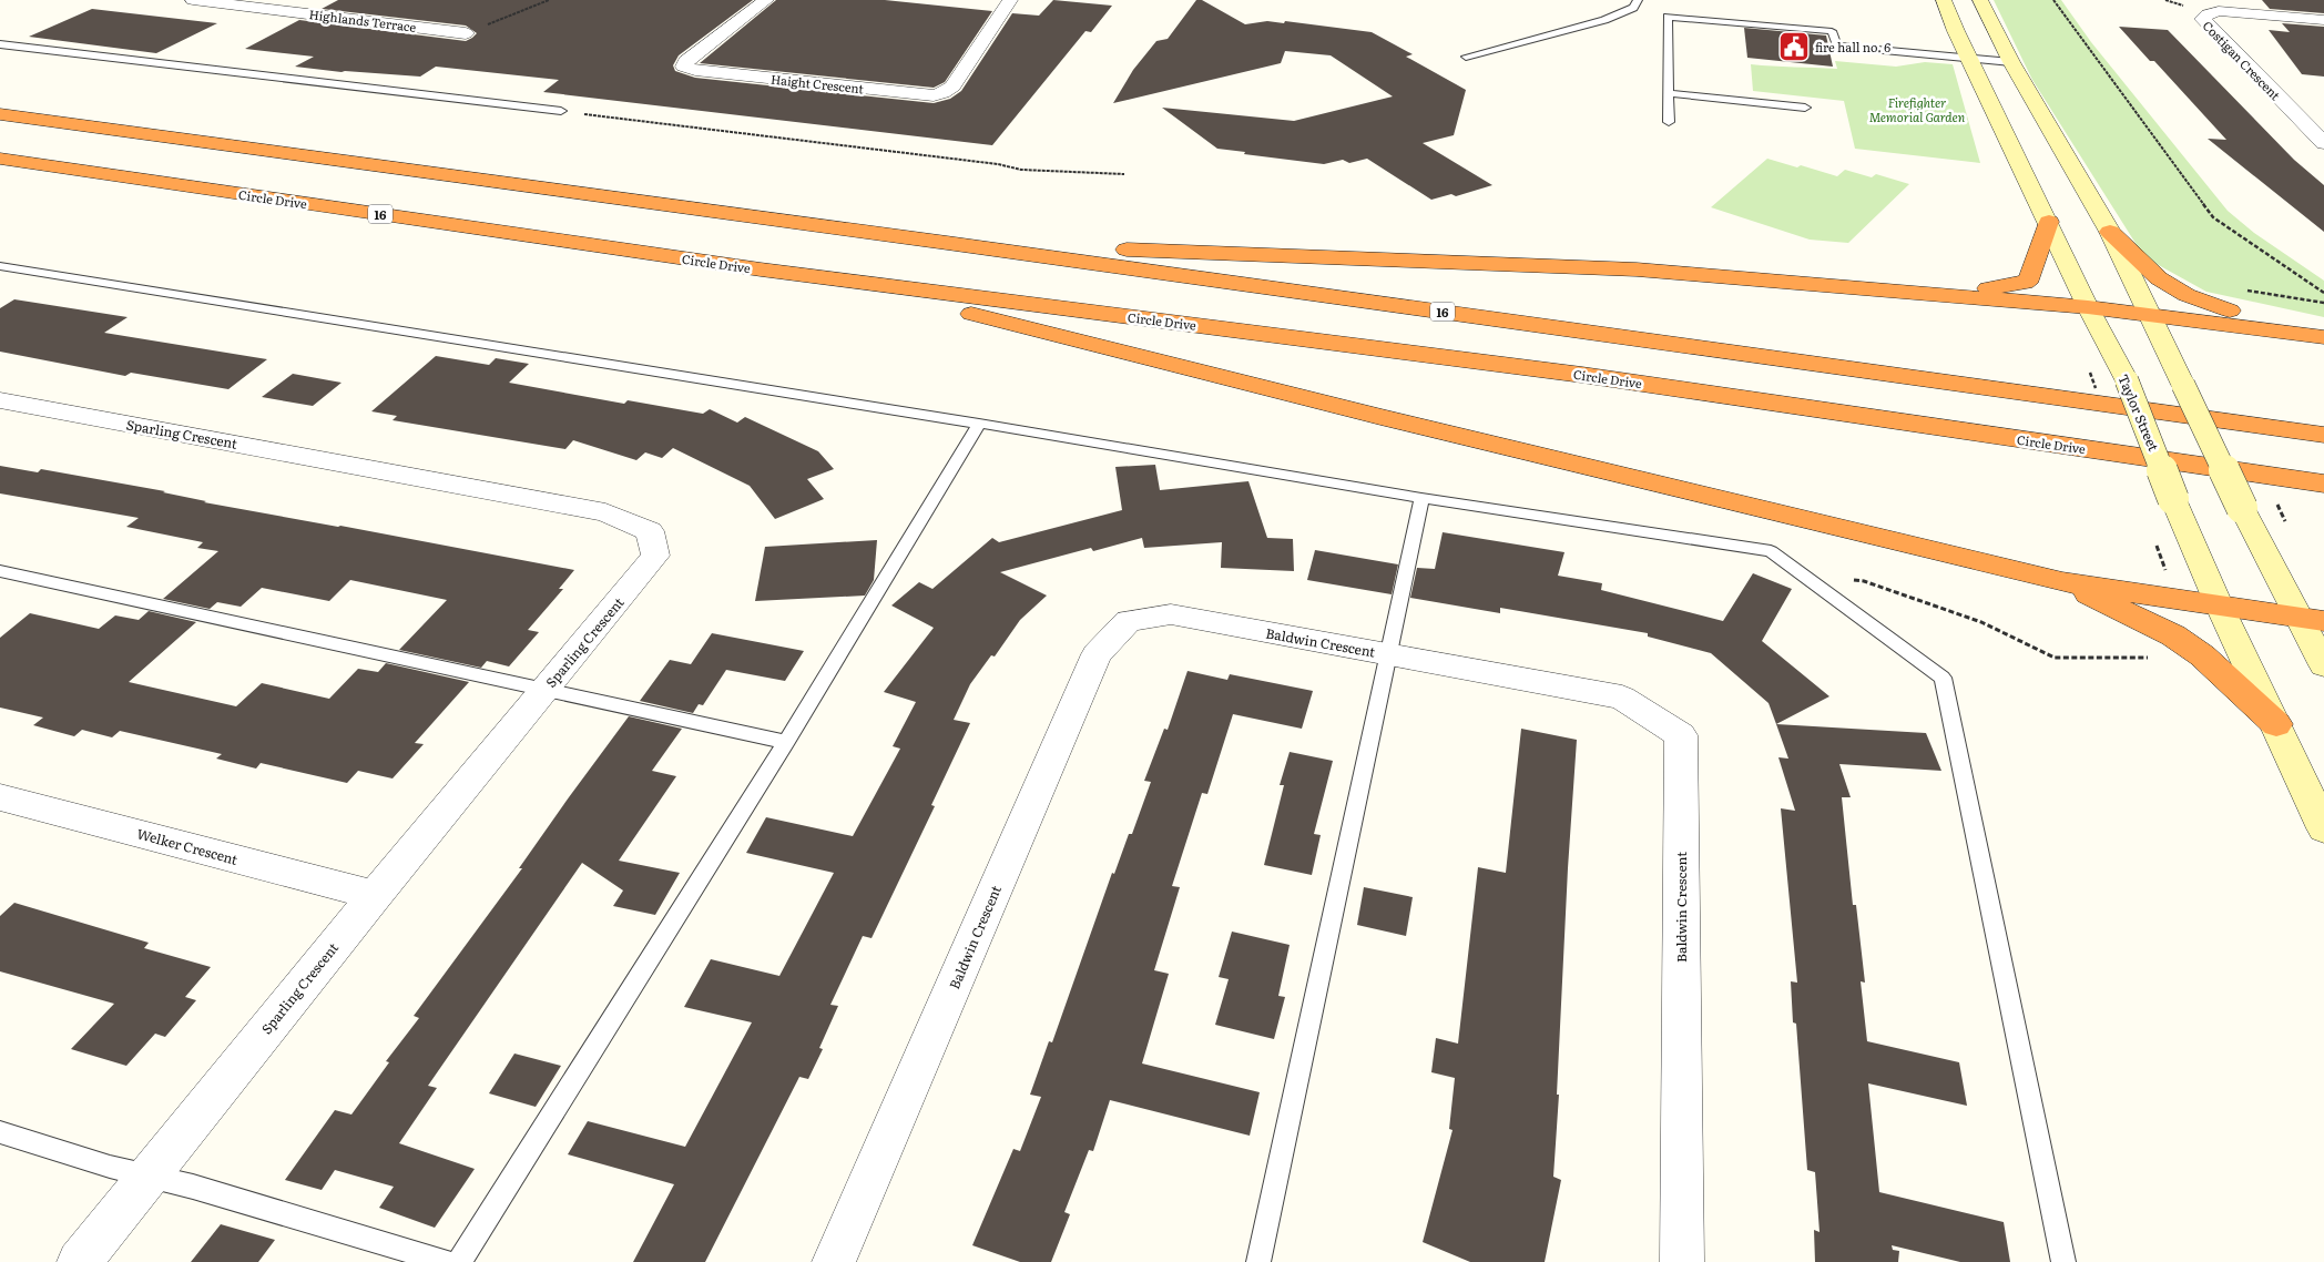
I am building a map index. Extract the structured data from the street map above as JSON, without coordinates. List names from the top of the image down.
{
  "streets": {
    "highway": ["Circle Drive", "16"],
    "main road": ["Taylor Street"],
    "street": [
      "Highlands Terrace",
      "Costigan Crescent",
      "Haight Crescent",
      "Sparling Crescent",
      "Baldwin Crescent",
      "Welker Crescent"
    ]
  },
  "crossings": [
    ["Sparling Crescent", "Welker Crescent"]
  ],
  "parks": ["Firefighter Memorial Garden"],
  "places": {
    "public building": ["fire hall no. 6"]
  }
}
